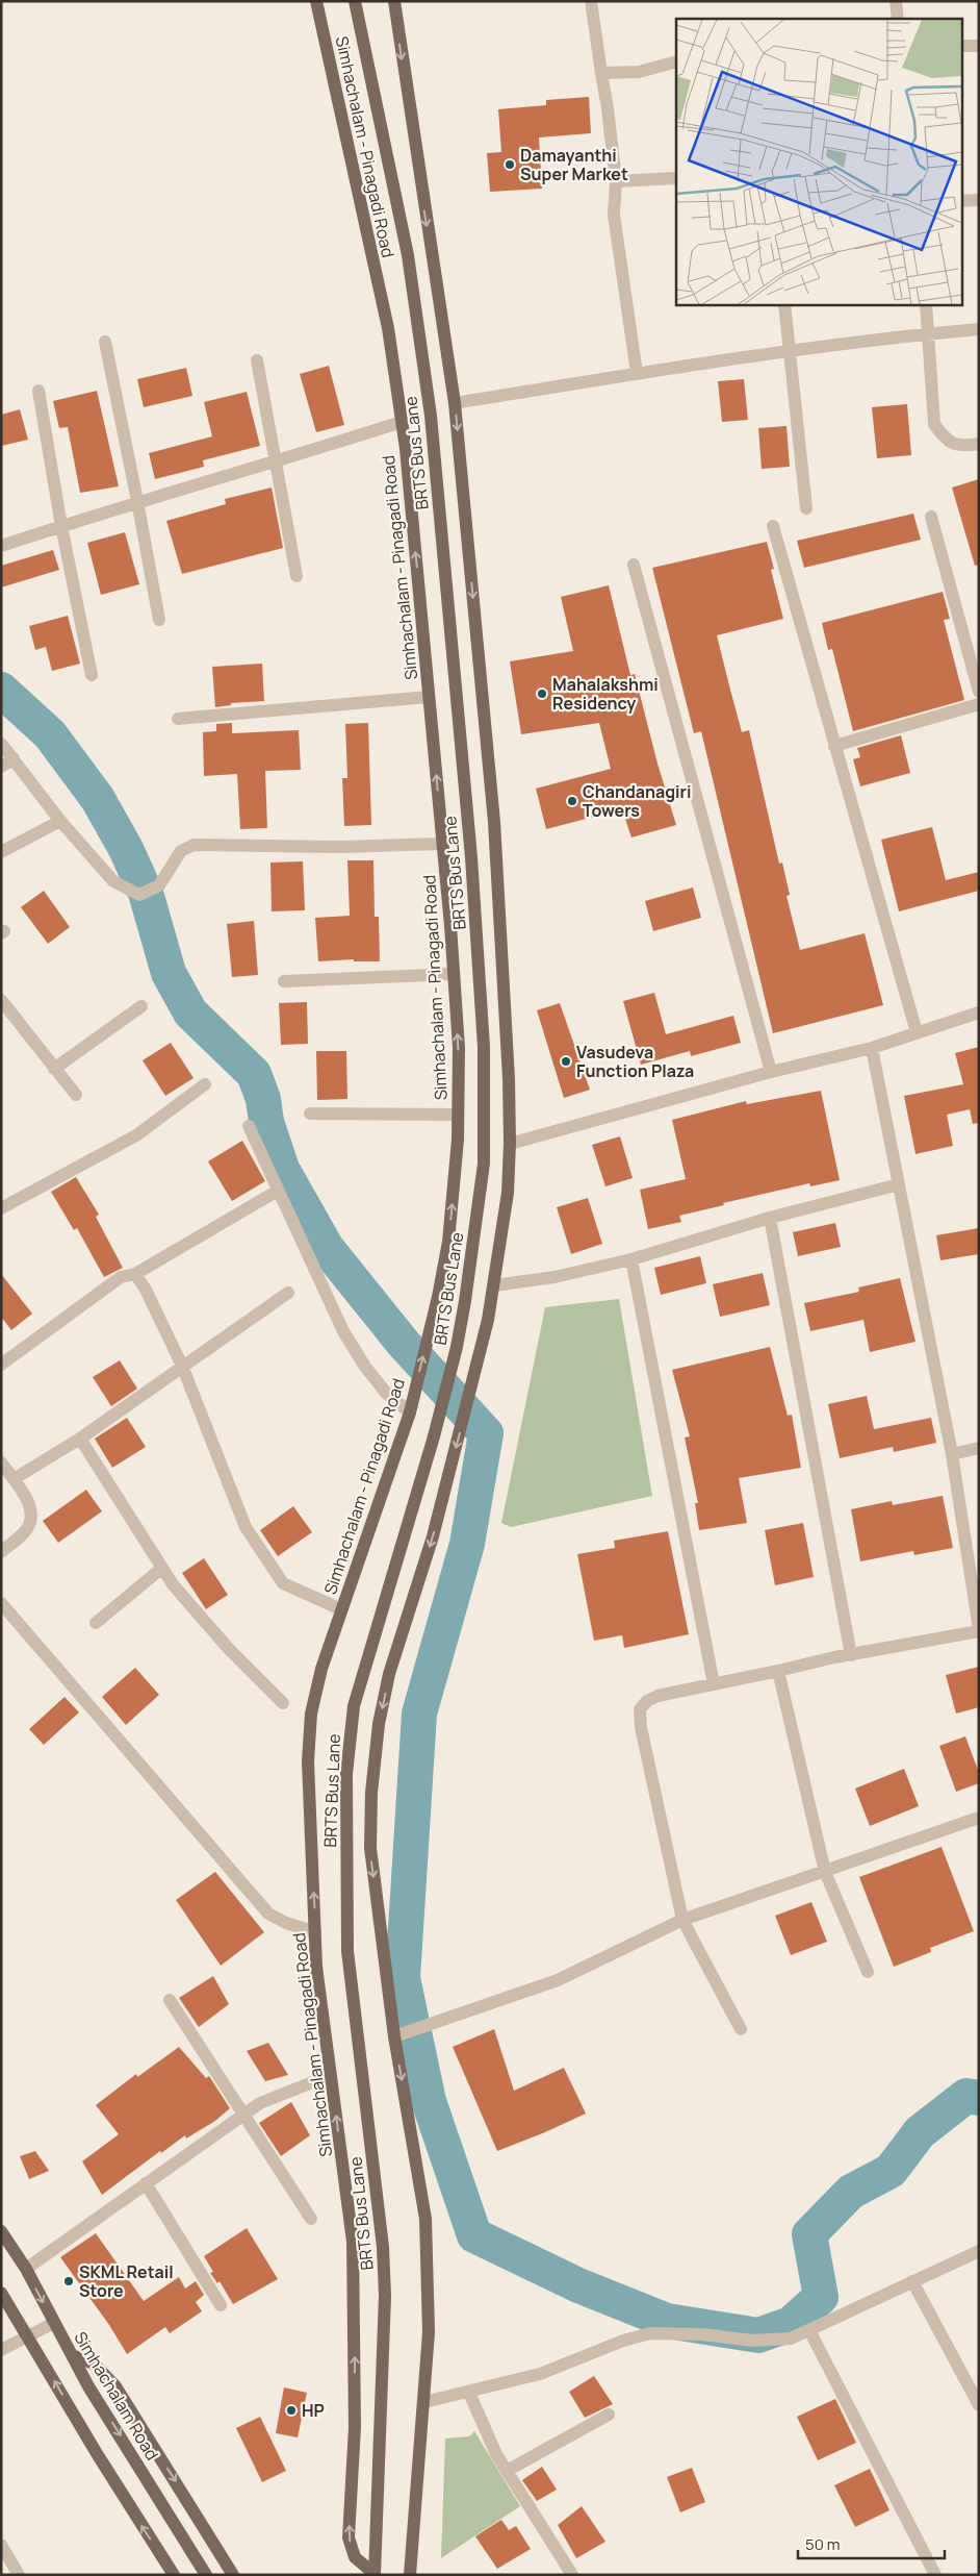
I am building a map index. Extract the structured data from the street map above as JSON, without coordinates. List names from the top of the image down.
{
  "streets": {
    "main road": ["Simhachalam - Pinagadi Road", "BRTS Bus Lane", "Simhachalam Road"]
  },
  "crossings": [
    ["Simhachalam - Pinagadi Road", "BRTS Bus Lane"]
  ],
  "places": [
    "Damayanthi Super Market",
    "Mahalakshmi Residency",
    "Chandanagiri Towers",
    "Vasudeva Function Plaza",
    "SKML Retail Store",
    "HP"
  ],
  "scale_bar": "50 m"
}
